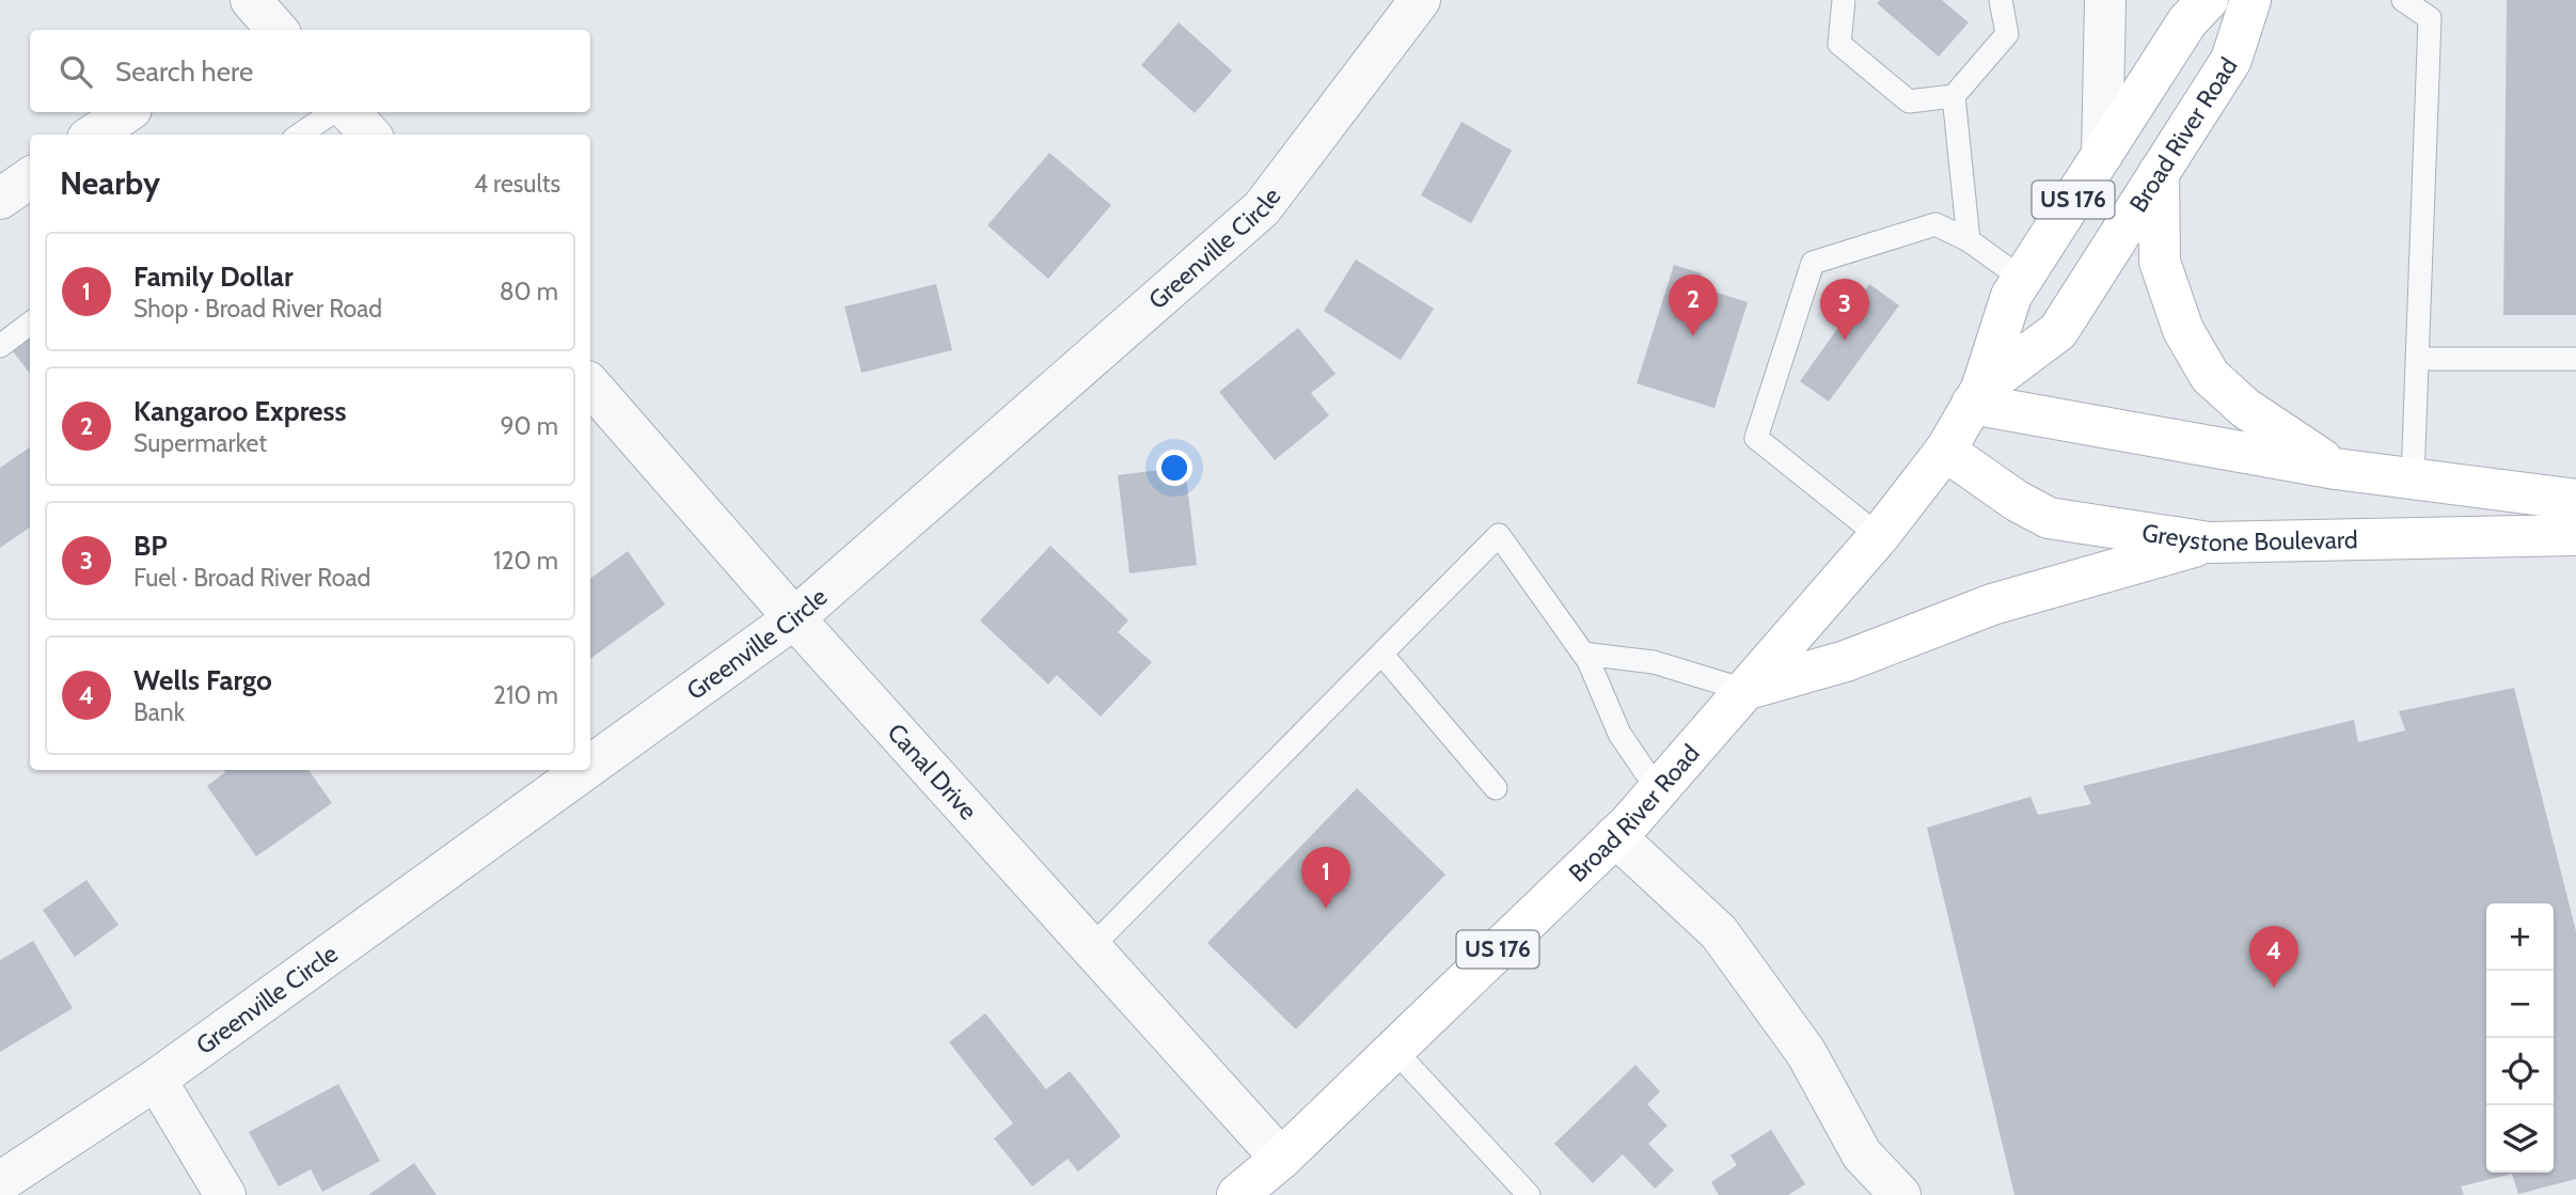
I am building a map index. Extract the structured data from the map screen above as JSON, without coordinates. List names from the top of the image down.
{
  "streets": {
    "main road": ["Broad River Road", "US 176", "Greystone Boulevard"],
    "street": ["Greenville Circle", "Canal Drive"]
  },
  "crossings": [
    ["Broad River Road", "Greystone Boulevard"],
    ["Broad River Road", "Canal Drive"],
    ["Greenville Circle", "Canal Drive"]
  ],
  "page": {
    "search": "Search here",
    "heading": ["Nearby", "4 results"],
    "list": [
      {
        "mark": "1",
        "name": "Family Dollar",
        "note": "Shop · Broad River Road",
        "value": "80 m"
      },
      {
        "mark": "2",
        "name": "Kangaroo Express",
        "note": "Supermarket",
        "value": "90 m"
      },
      {
        "mark": "3",
        "name": "BP",
        "note": "Fuel · Broad River Road",
        "value": "120 m"
      },
      {
        "mark": "4",
        "name": "Wells Fargo",
        "note": "Bank",
        "value": "210 m"
      }
    ],
    "pins": [
      "2",
      "3",
      "1",
      "4"
    ],
    "map_buttons": ["+", "−"]
  }
}
